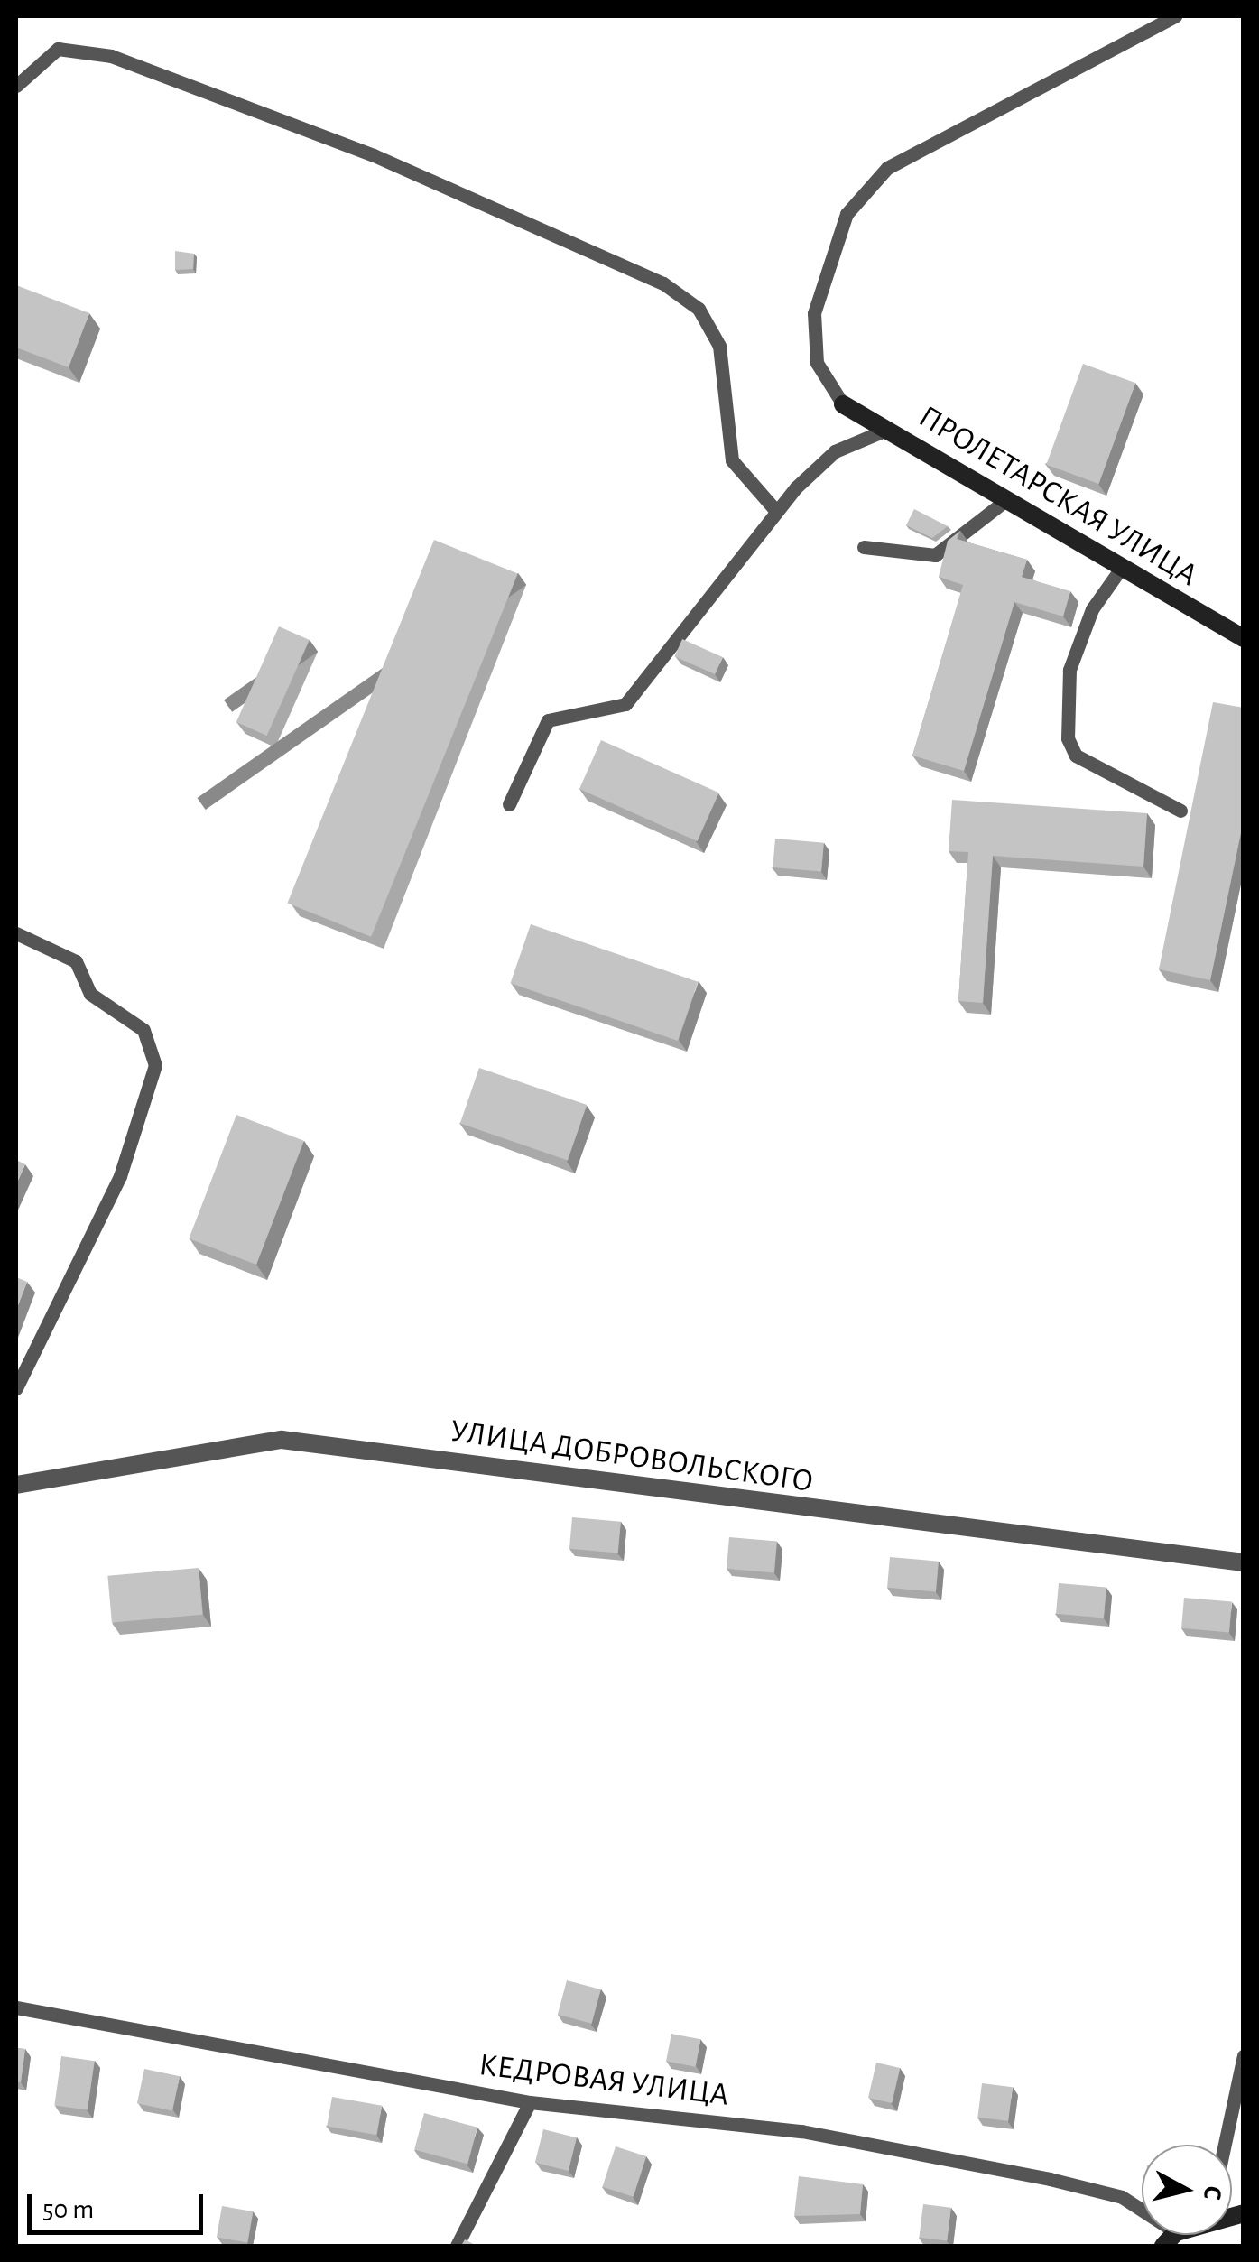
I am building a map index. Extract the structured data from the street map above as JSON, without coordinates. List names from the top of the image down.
{
  "streets": {
    "street": ["ПРОЛЕТАРСКАЯ УЛИЦА", "УЛИЦА ДОБРОВОЛЬСКОГО"],
    "lane": ["КЕДРОВАЯ УЛИЦА"]
  },
  "scale_bar": "50 m",
  "north": "right"
}
